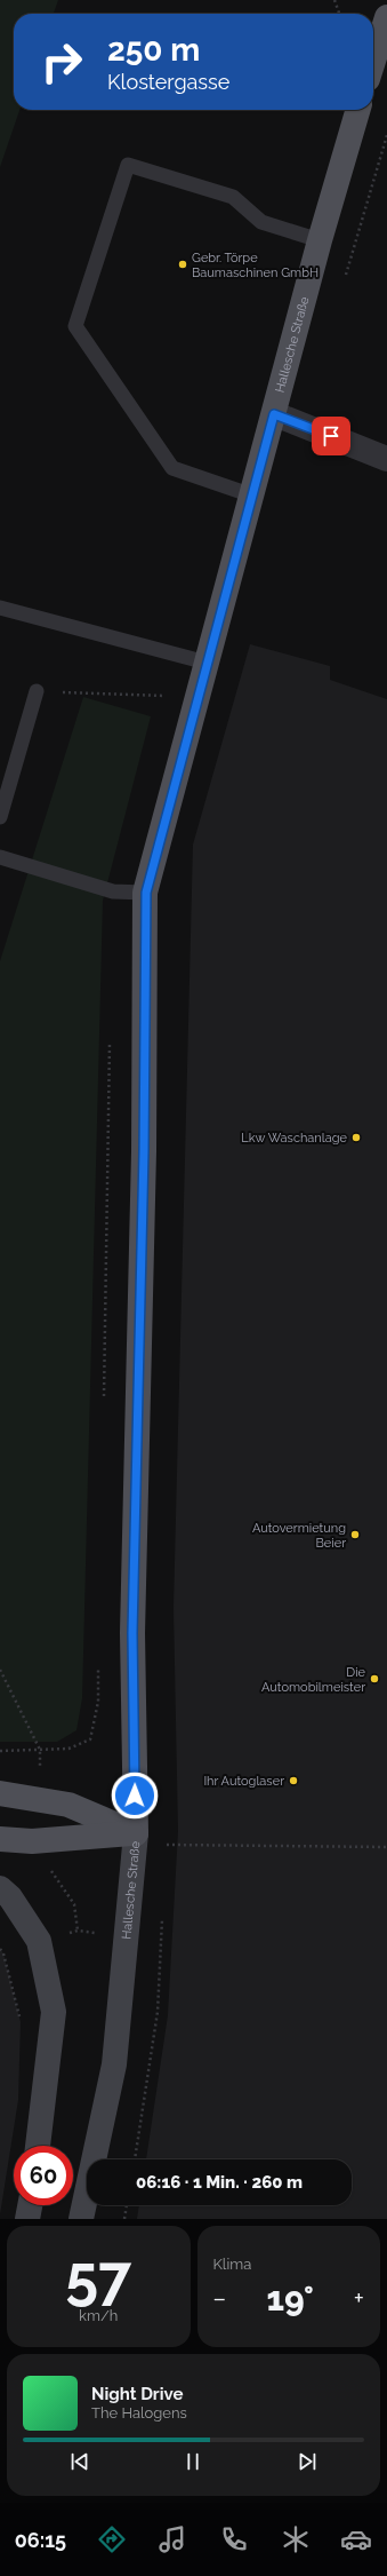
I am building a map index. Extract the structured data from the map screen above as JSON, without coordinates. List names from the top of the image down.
{
  "streets": {
    "main road": ["Hallesche Straße"]
  },
  "places": [
    "Gebr. Törpe Baumaschinen GmbH",
    "Lkw Waschanlage",
    "Autovermietung Beier",
    "Die Automobilmeister",
    "Ihr Autoglaser"
  ],
  "page": {
    "turn": ["250 m", "Klostergasse"],
    "limit": "60",
    "trip": "06:16 · 1 Min. · 260 m",
    "tile": [
      ["57", "km/h"],
      "Klima"
    ],
    "heat": ["−", "19°", "+"],
    "song": ["Night Drive", "The Halogens"],
    "tabs": "06:15"
  }
}
